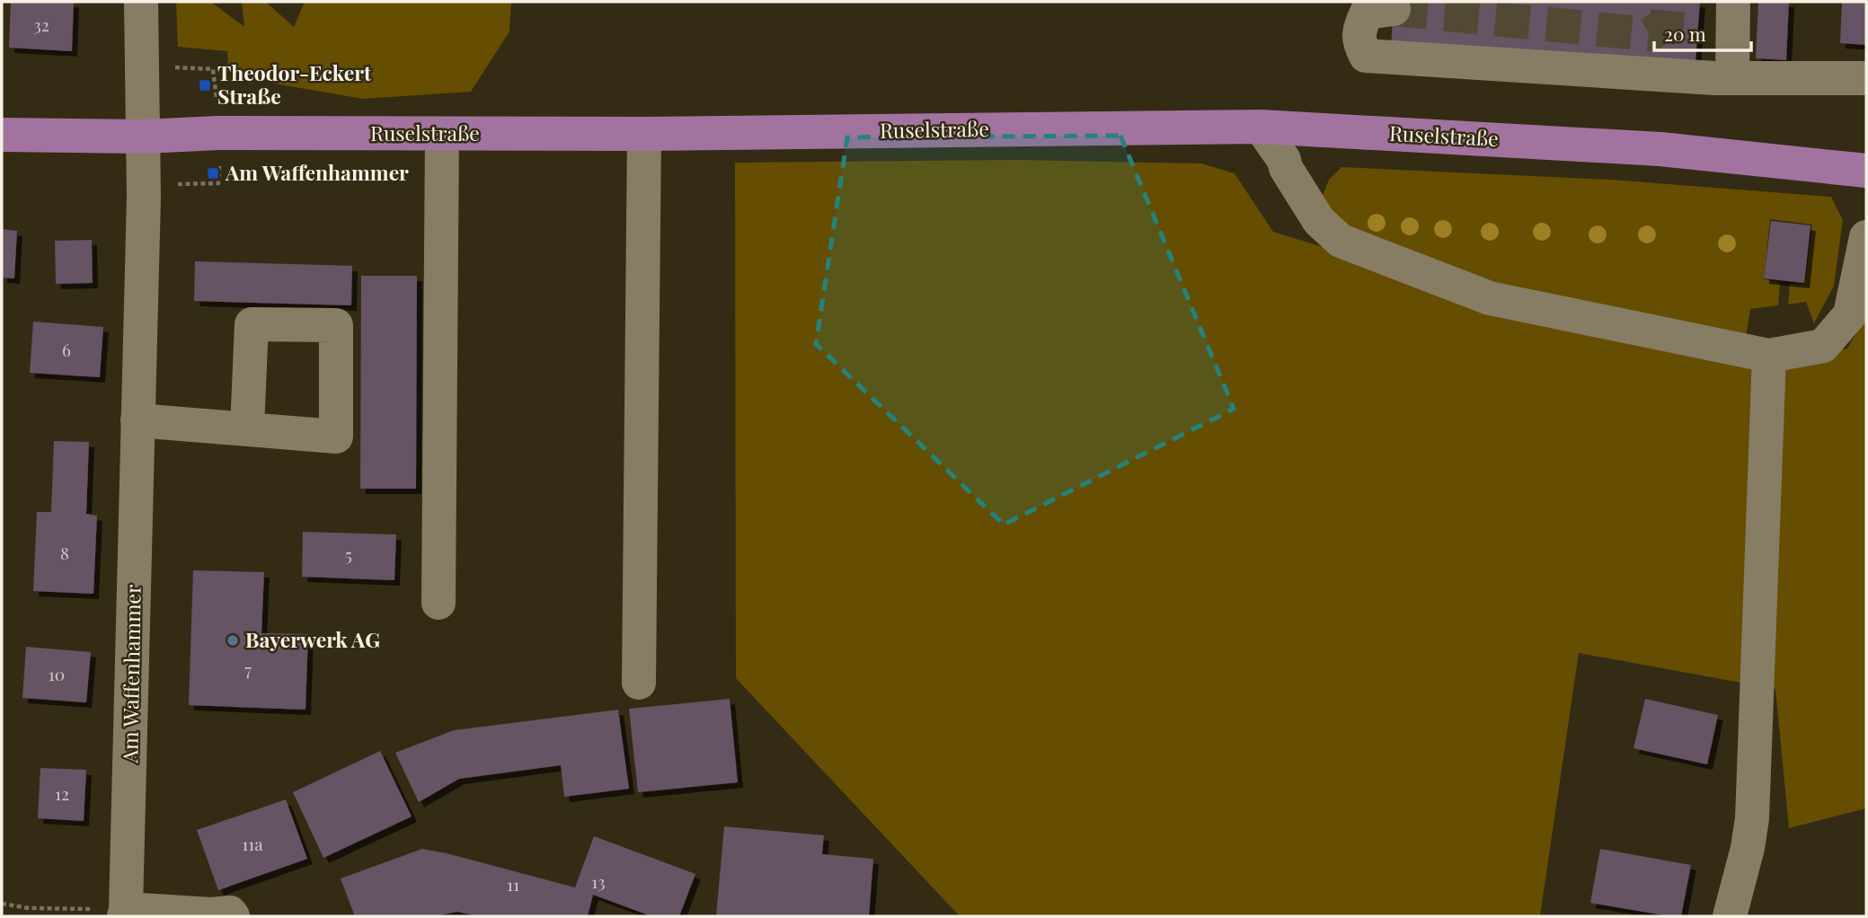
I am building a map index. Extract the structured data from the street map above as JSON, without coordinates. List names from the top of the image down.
{
  "streets": {
    "main road": ["Ruselstraße"],
    "street": ["Am Waffenhammer"]
  },
  "crossings": [
    ["Ruselstraße", "Am Waffenhammer"]
  ],
  "places": {
    "transit": ["Theodor-Eckert Straße", "Am Waffenhammer"],
    "other": ["Bayerwerk AG"]
  },
  "house_numbers": [
    "32",
    "6",
    "8",
    "5",
    "7",
    "10",
    "12",
    "11a",
    "13",
    "11"
  ],
  "scale_bar": "20 m"
}
